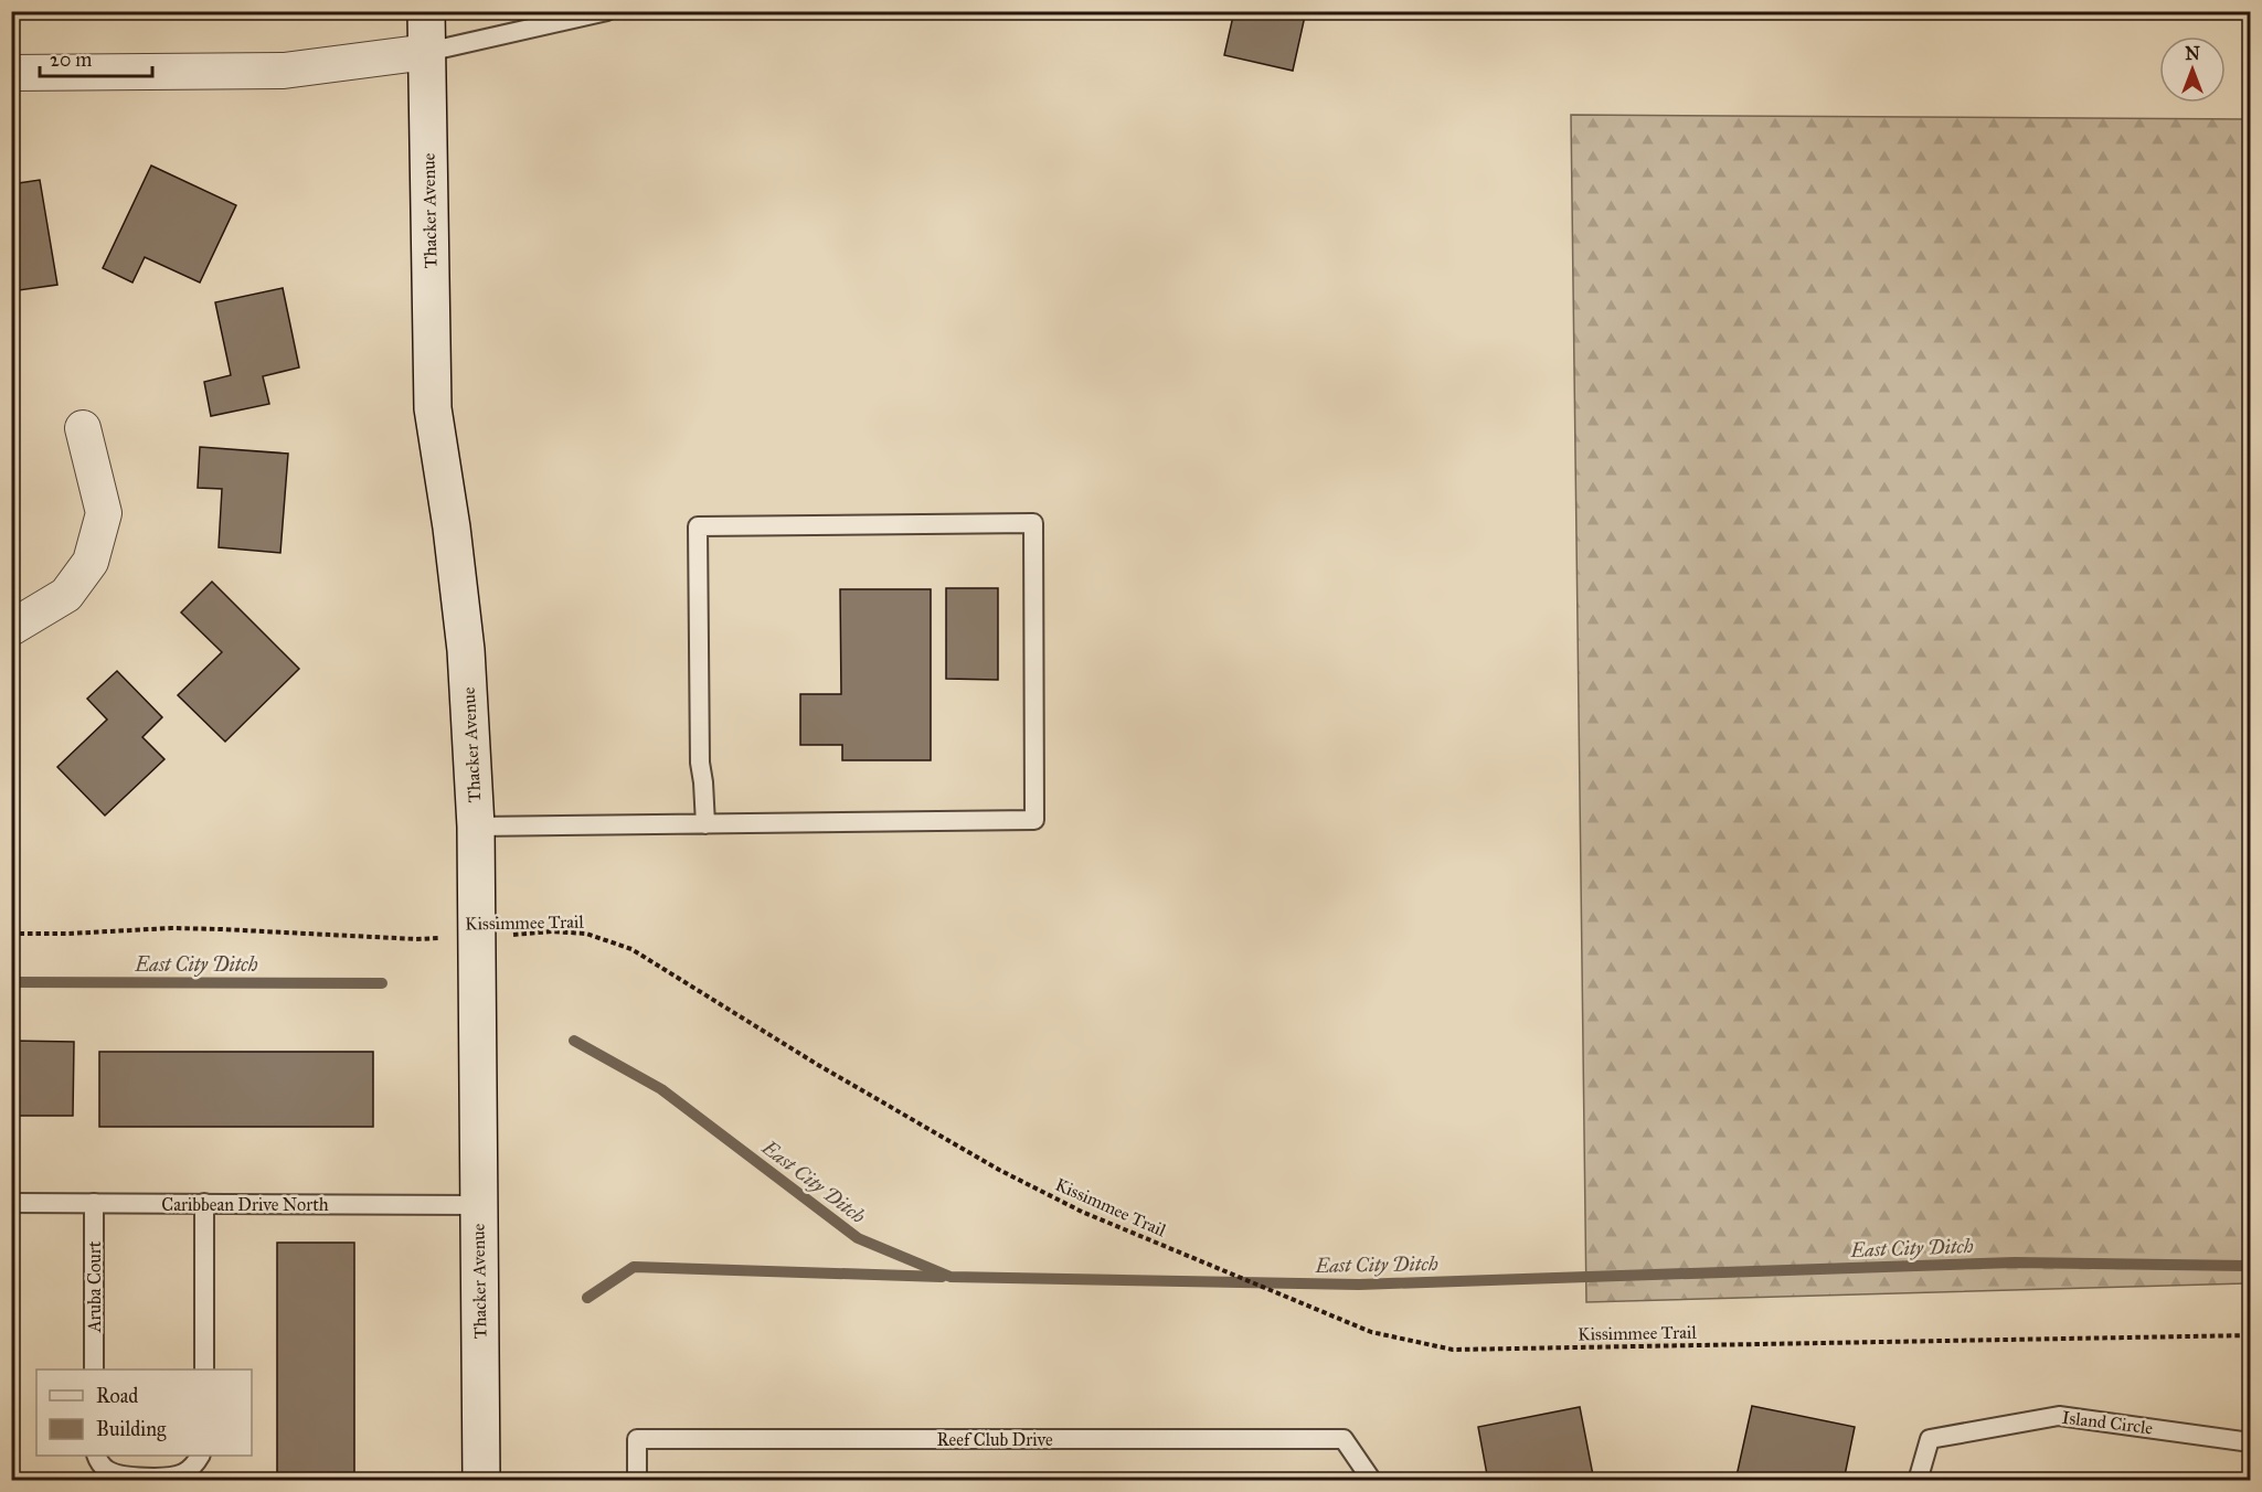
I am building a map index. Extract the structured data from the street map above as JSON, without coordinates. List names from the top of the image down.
{
  "streets": {
    "street": ["Thacker Avenue"],
    "lane": [
      "Caribbean Drive North",
      "Aruba Court",
      "Island Circle",
      "Reef Club Drive"
    ],
    "path": ["Kissimmee Trail"]
  },
  "crossings": [
    ["Thacker Avenue", "Kissimmee Trail"],
    ["Thacker Avenue", "Caribbean Drive North"],
    ["Caribbean Drive North", "Aruba Court"]
  ],
  "water": ["East City Ditch"],
  "legend": ["Road", "Building"],
  "scale_bar": "20 m",
  "north": "top"
}
